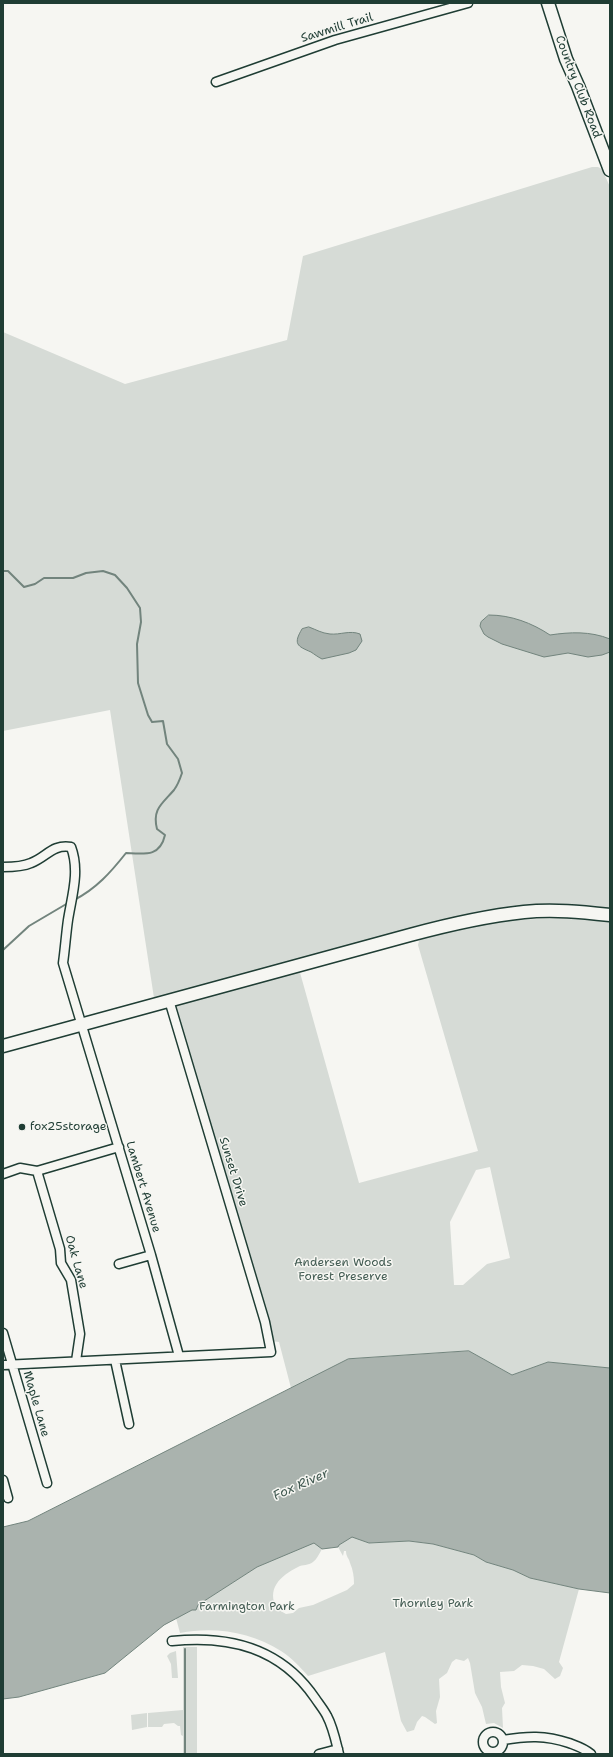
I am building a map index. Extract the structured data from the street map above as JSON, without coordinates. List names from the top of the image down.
{
  "streets": {
    "main road": ["Country Club Road"],
    "street": [
      "Sawmill Trail",
      "Sunset Drive",
      "Lambert Avenue",
      "Oak Lane",
      "Maple Lane"
    ]
  },
  "crossings": [
    ["Sunset Drive", "Lambert Avenue"]
  ],
  "water": ["Fox River"],
  "parks": ["Andersen Woods Forest Preserve", "Thornley Park", "Farmington Park"],
  "places": ["fox25storage"]
}
